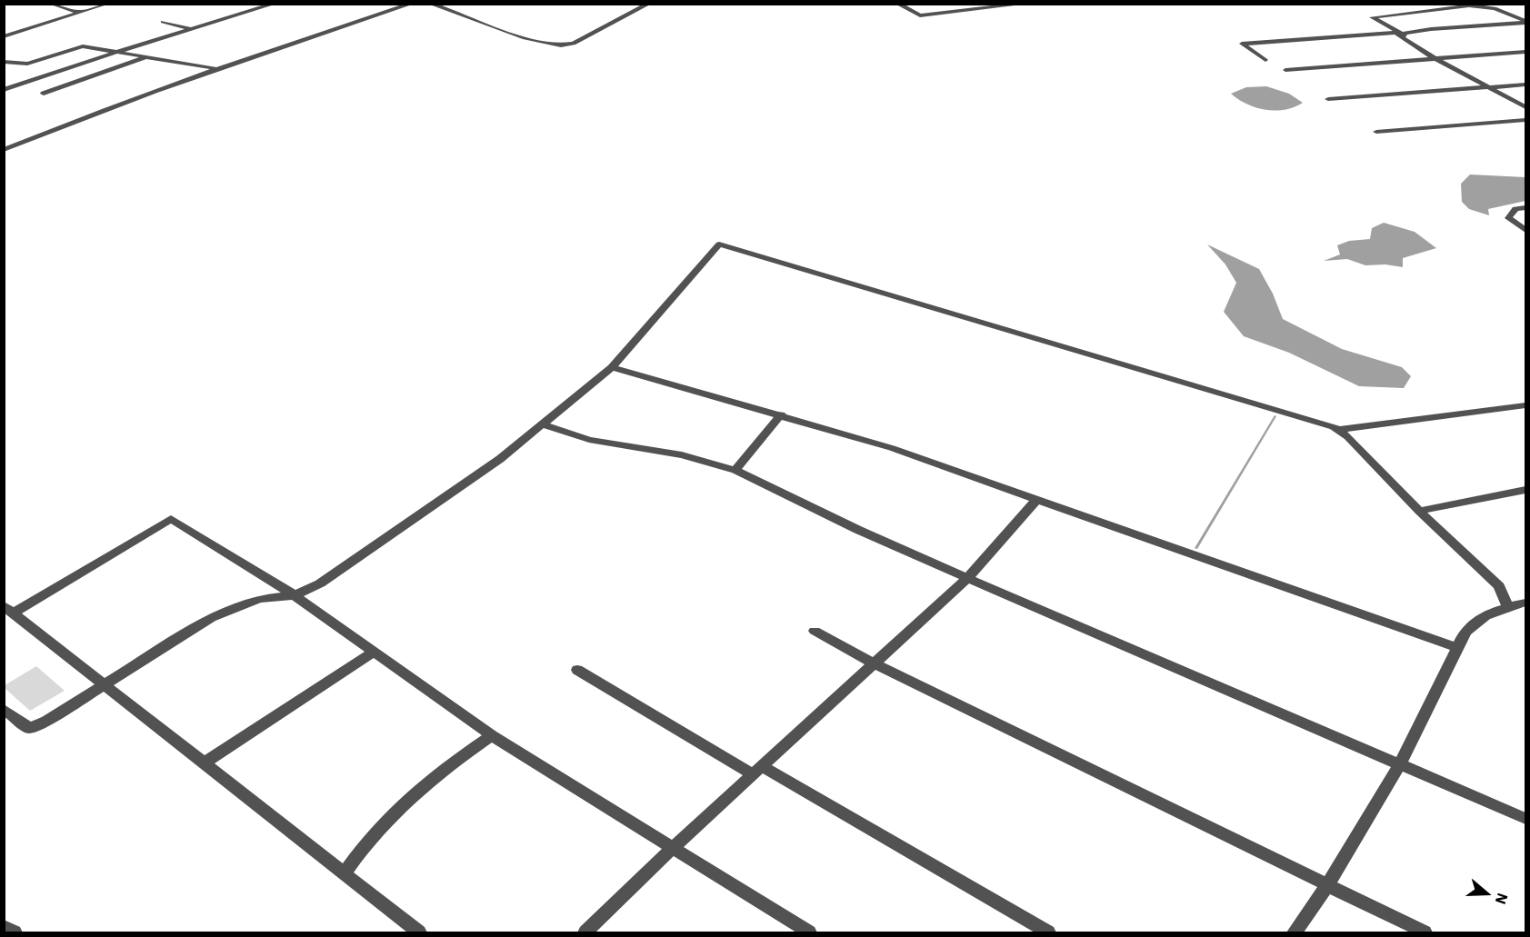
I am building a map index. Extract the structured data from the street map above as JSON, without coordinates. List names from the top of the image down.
{
  "north": "right"
}
